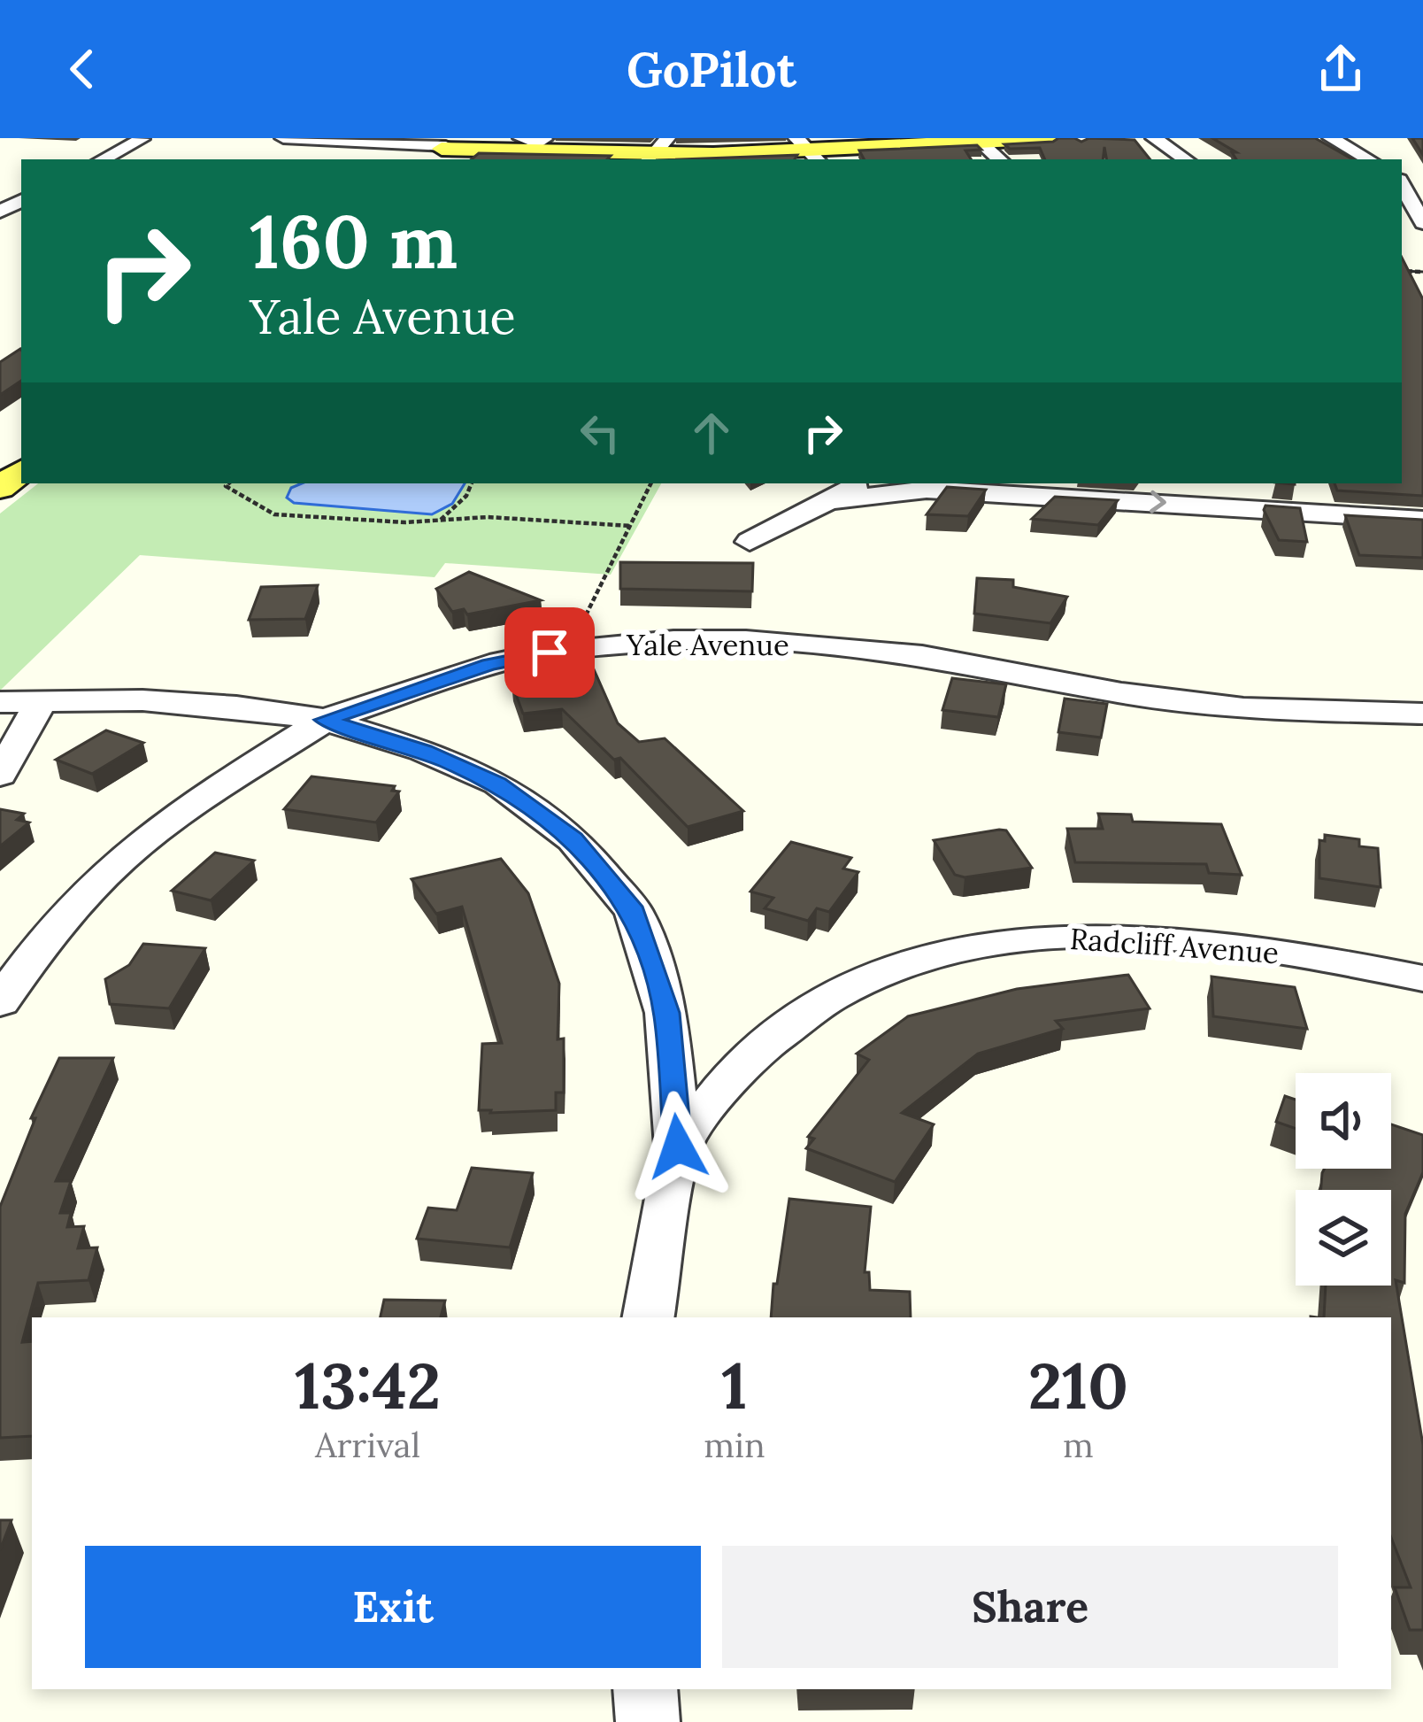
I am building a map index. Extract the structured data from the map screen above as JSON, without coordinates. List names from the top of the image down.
{
  "streets": {
    "street": ["Yale Avenue", "Radcliff Avenue"]
  },
  "page": {
    "header": "GoPilot",
    "turn": ["160 m", "Yale Avenue"],
    "eta": [
      "13:42",
      "Arrival",
      "1",
      "min",
      "210",
      "m"
    ],
    "buttons": ["Exit", "Share"]
  }
}
